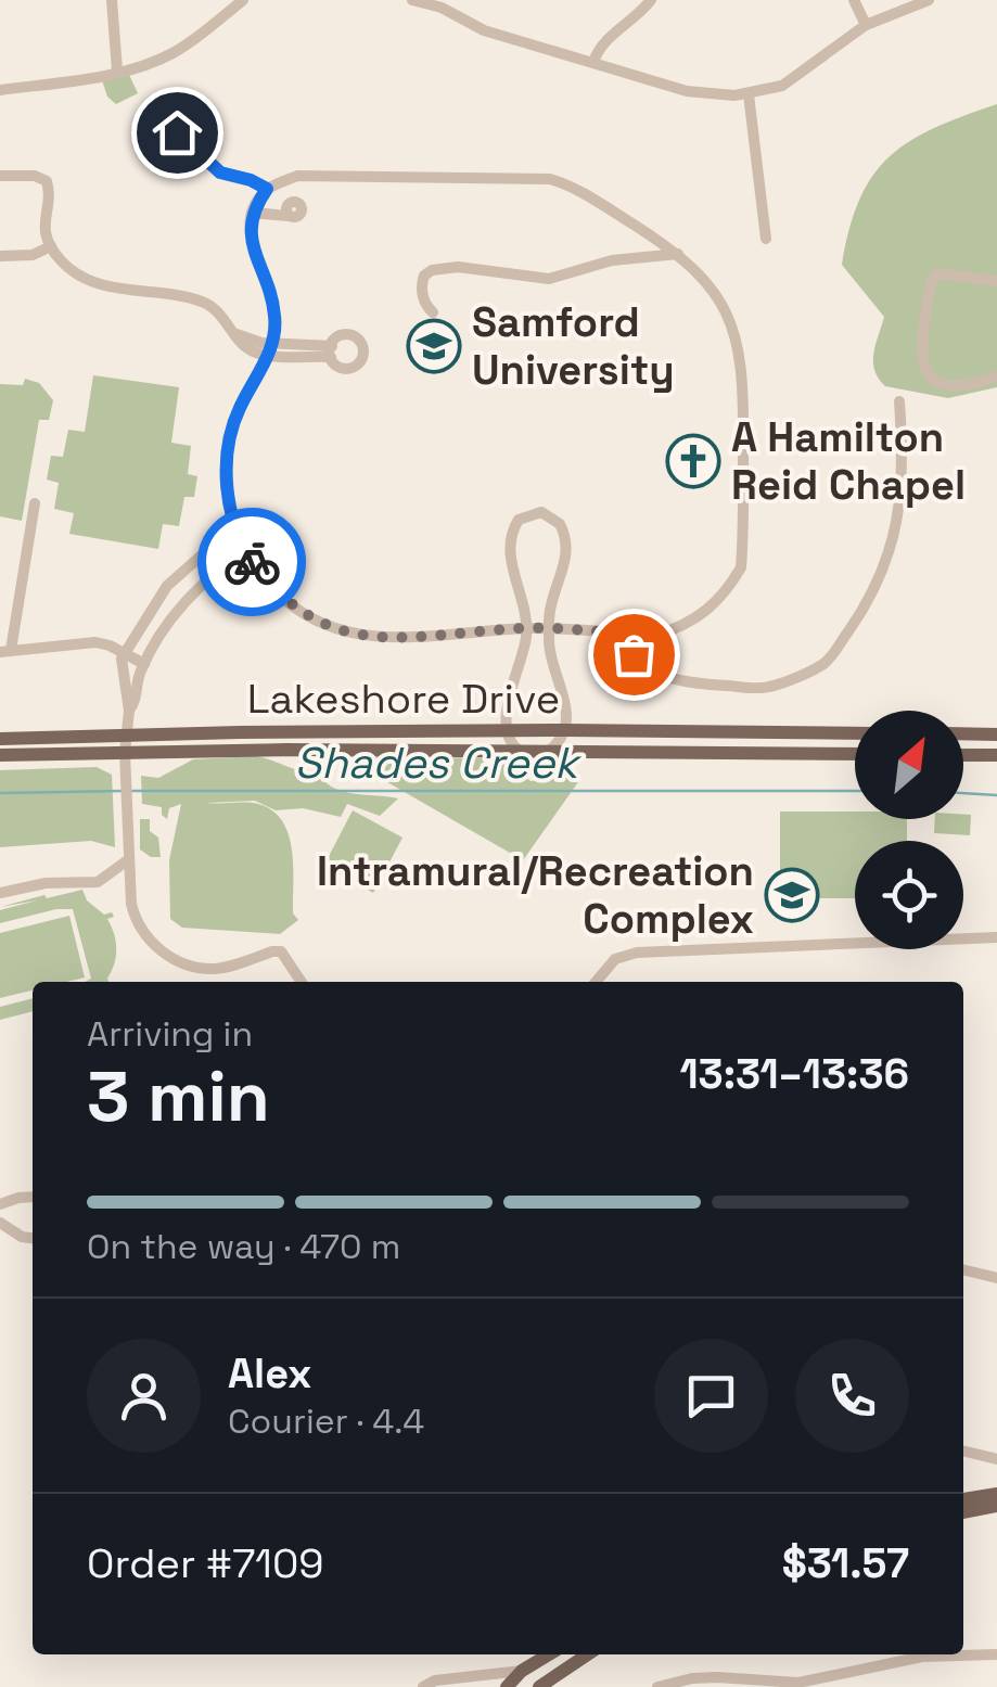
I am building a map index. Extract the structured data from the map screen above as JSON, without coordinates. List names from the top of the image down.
{
  "streets": {
    "main road": ["Lakeshore Drive"]
  },
  "water": ["Shades Creek"],
  "places": {
    "school or university": ["Samford University", "Intramural/Recreation Complex"],
    "church": ["A Hamilton Reid Chapel"]
  },
  "north": "top right",
  "page": {
    "heading": ["3 min", "Arriving in", "13:31–13:36"],
    "panel": [
      "Alex",
      "Courier · 4.4",
      "Order #7109",
      "$31.57"
    ],
    "bar": "On the way · 470 m"
  }
}
